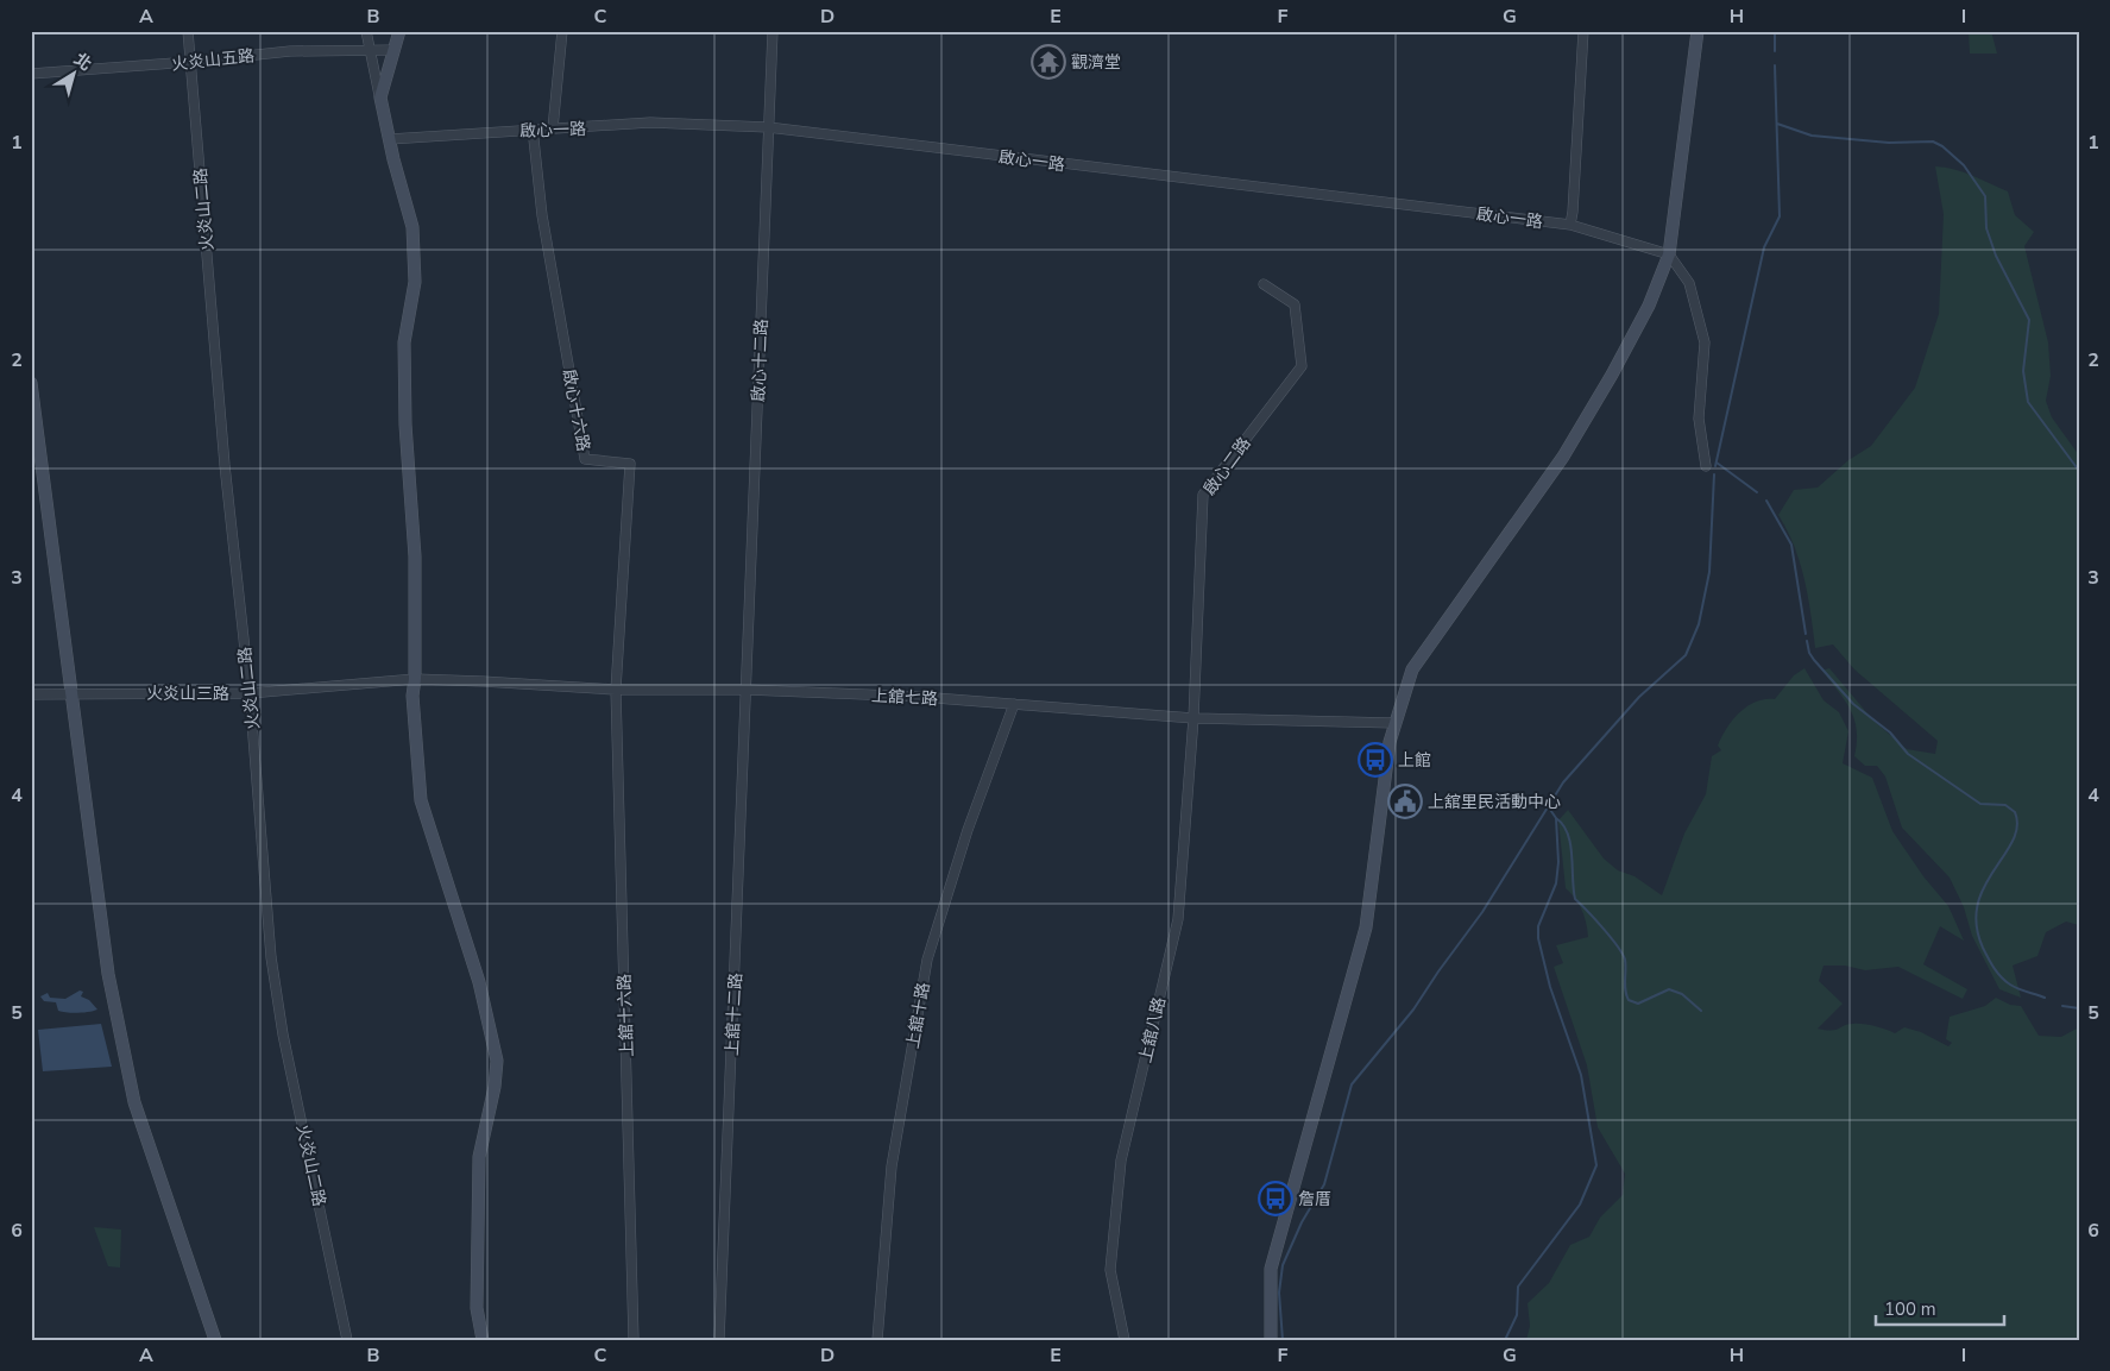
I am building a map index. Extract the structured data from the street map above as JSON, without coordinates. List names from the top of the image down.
{
  "streets": {
    "street": [
      "火炎山五路",
      "啟心一路",
      "火炎山二路",
      "啟心十二路",
      "啟心十六路",
      "啟心二路",
      "火炎山三路",
      "上舘七路",
      "上舘十二路",
      "上舘十六路",
      "上舘十路",
      "上舘八路"
    ]
  },
  "crossings": [
    ["火炎山五路", "火炎山二路"],
    ["啟心一路", "啟心十二路"],
    ["啟心一路", "啟心十六路"],
    ["火炎山二路", "火炎山三路"],
    ["啟心十二路", "上舘七路"],
    ["啟心十二路", "上舘十二路"],
    ["啟心十六路", "上舘七路"],
    ["啟心十六路", "上舘十六路"],
    ["啟心二路", "上舘七路"],
    ["啟心二路", "上舘八路"],
    ["火炎山三路", "上舘七路"],
    ["上舘七路", "上舘十二路"],
    ["上舘七路", "上舘十六路"],
    ["上舘七路", "上舘十路"],
    ["上舘七路", "上舘八路"]
  ],
  "places": {
    "temple": ["觀濟堂"],
    "bus stop": ["上館", "詹厝"],
    "public building": ["上舘里民活動中心"]
  },
  "scale_bar": "100 m",
  "north": "top right",
  "grid": {
    "columns": [
      "A",
      "B",
      "C",
      "D",
      "E",
      "F",
      "G",
      "H",
      "I"
    ],
    "rows": [
      "1",
      "2",
      "3",
      "4",
      "5",
      "6"
    ]
  }
}
